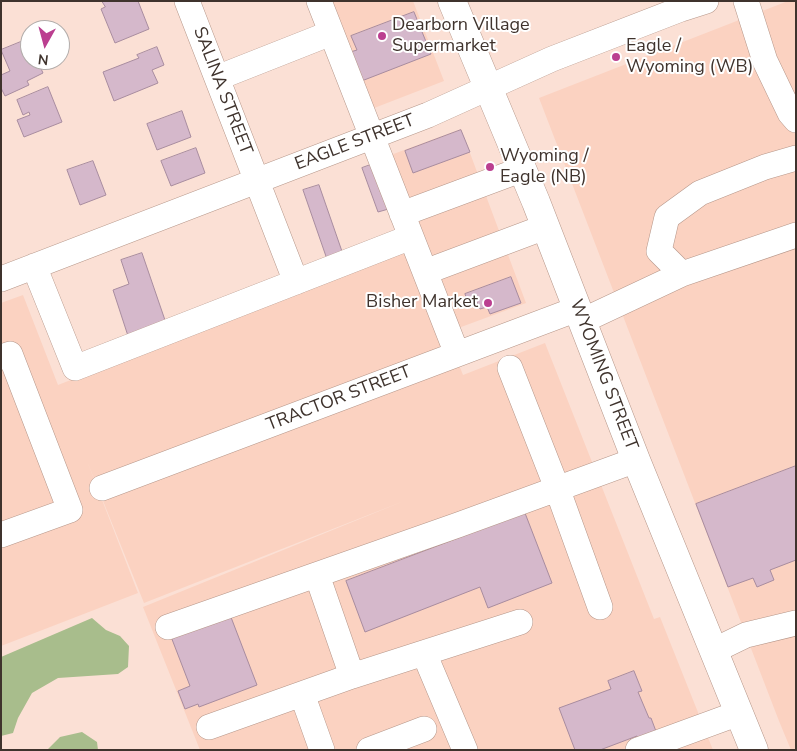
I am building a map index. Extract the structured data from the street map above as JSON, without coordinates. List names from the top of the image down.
{
  "streets": {
    "main road": ["WYOMING STREET"],
    "street": ["SALINA STREET", "EAGLE STREET", "TRACTOR STREET"]
  },
  "crossings": [
    ["SALINA STREET", "EAGLE STREET"],
    ["EAGLE STREET", "WYOMING STREET"],
    ["WYOMING STREET", "TRACTOR STREET"]
  ],
  "places": [
    "Dearborn Village Supermarket",
    "Eagle / Wyoming (WB)",
    "Wyoming / Eagle (NB)",
    "Bisher Market"
  ],
  "north": "bottom"
}
